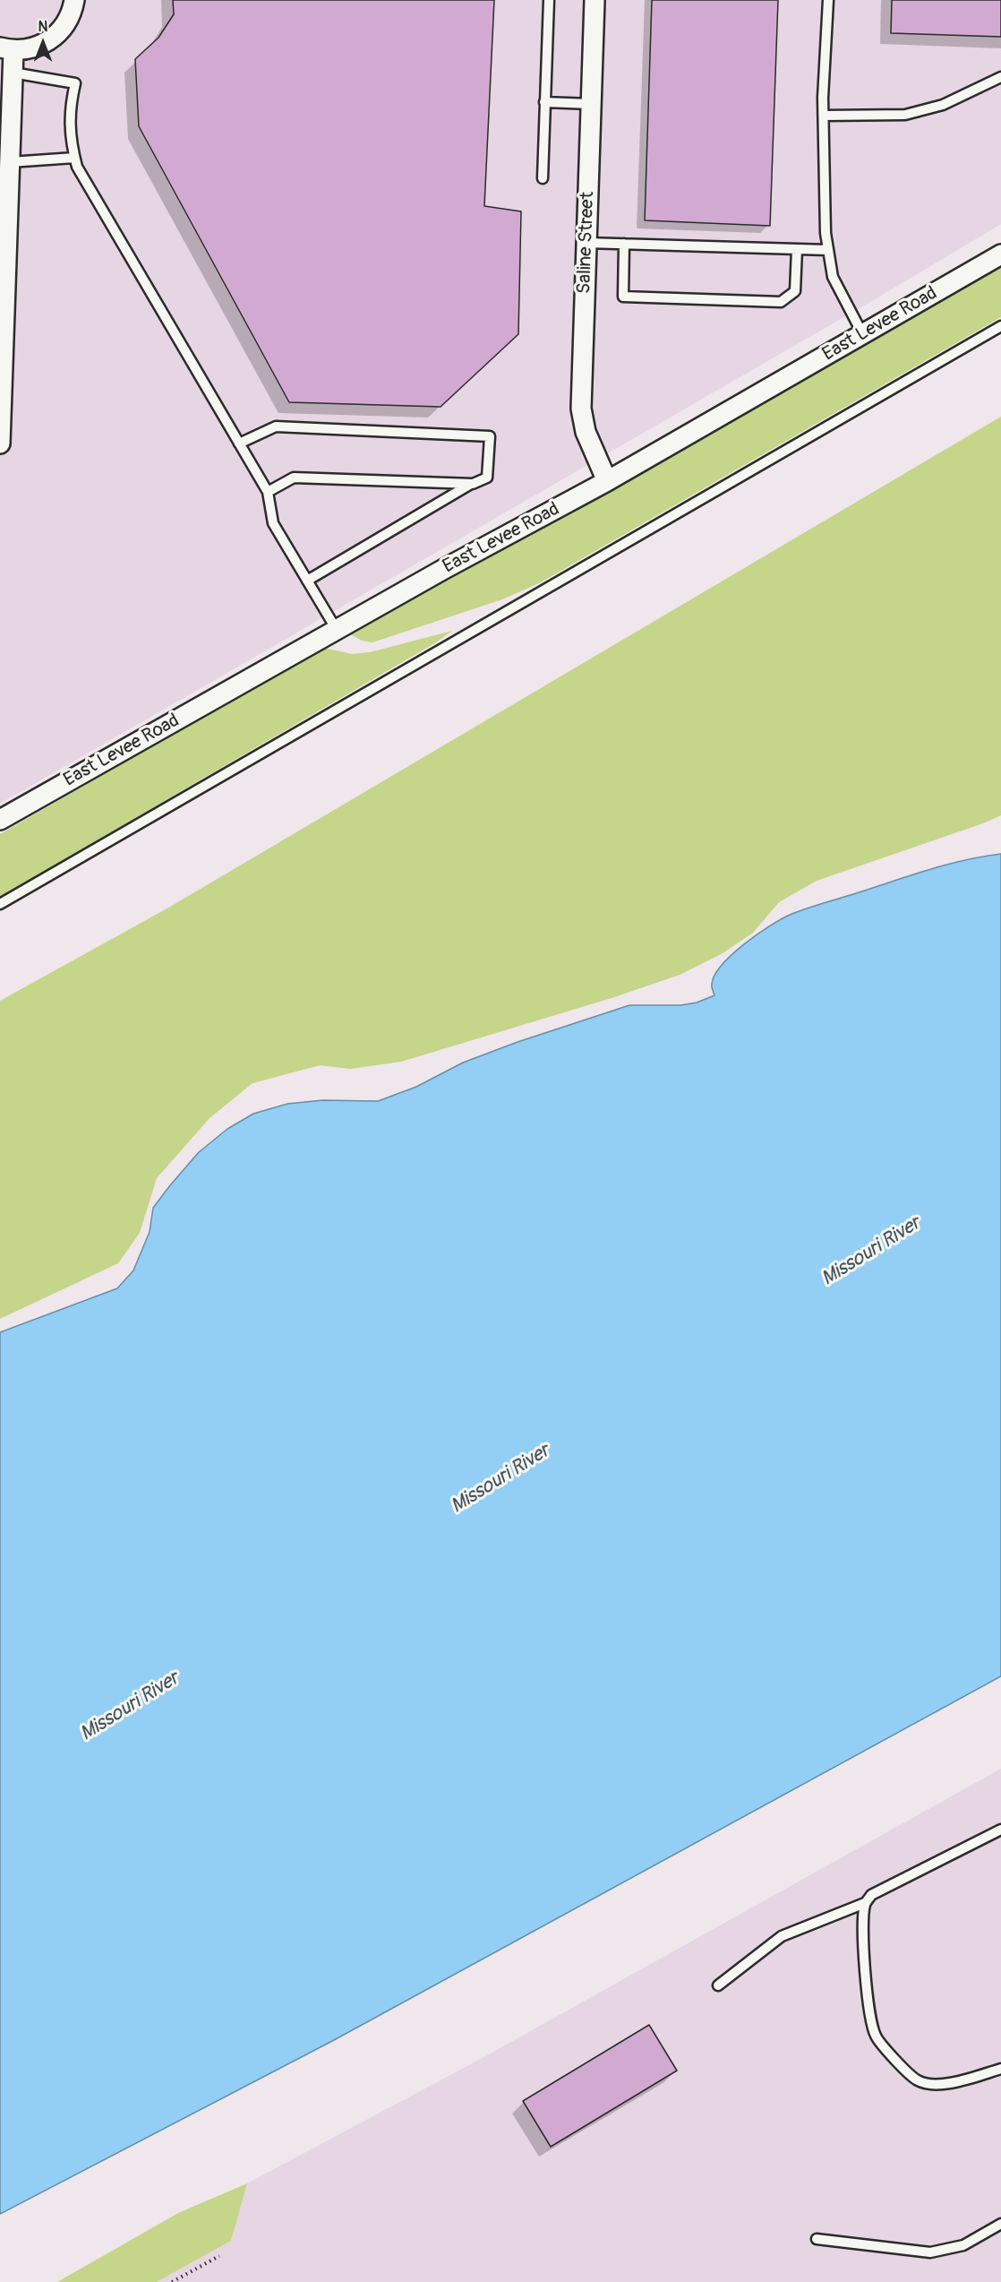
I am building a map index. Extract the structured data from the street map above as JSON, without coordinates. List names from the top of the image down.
{
  "streets": {
    "street": ["Saline Street", "East Levee Road"]
  },
  "crossings": [
    ["Saline Street", "East Levee Road"]
  ],
  "water": ["Missouri River"],
  "north": "top"
}
